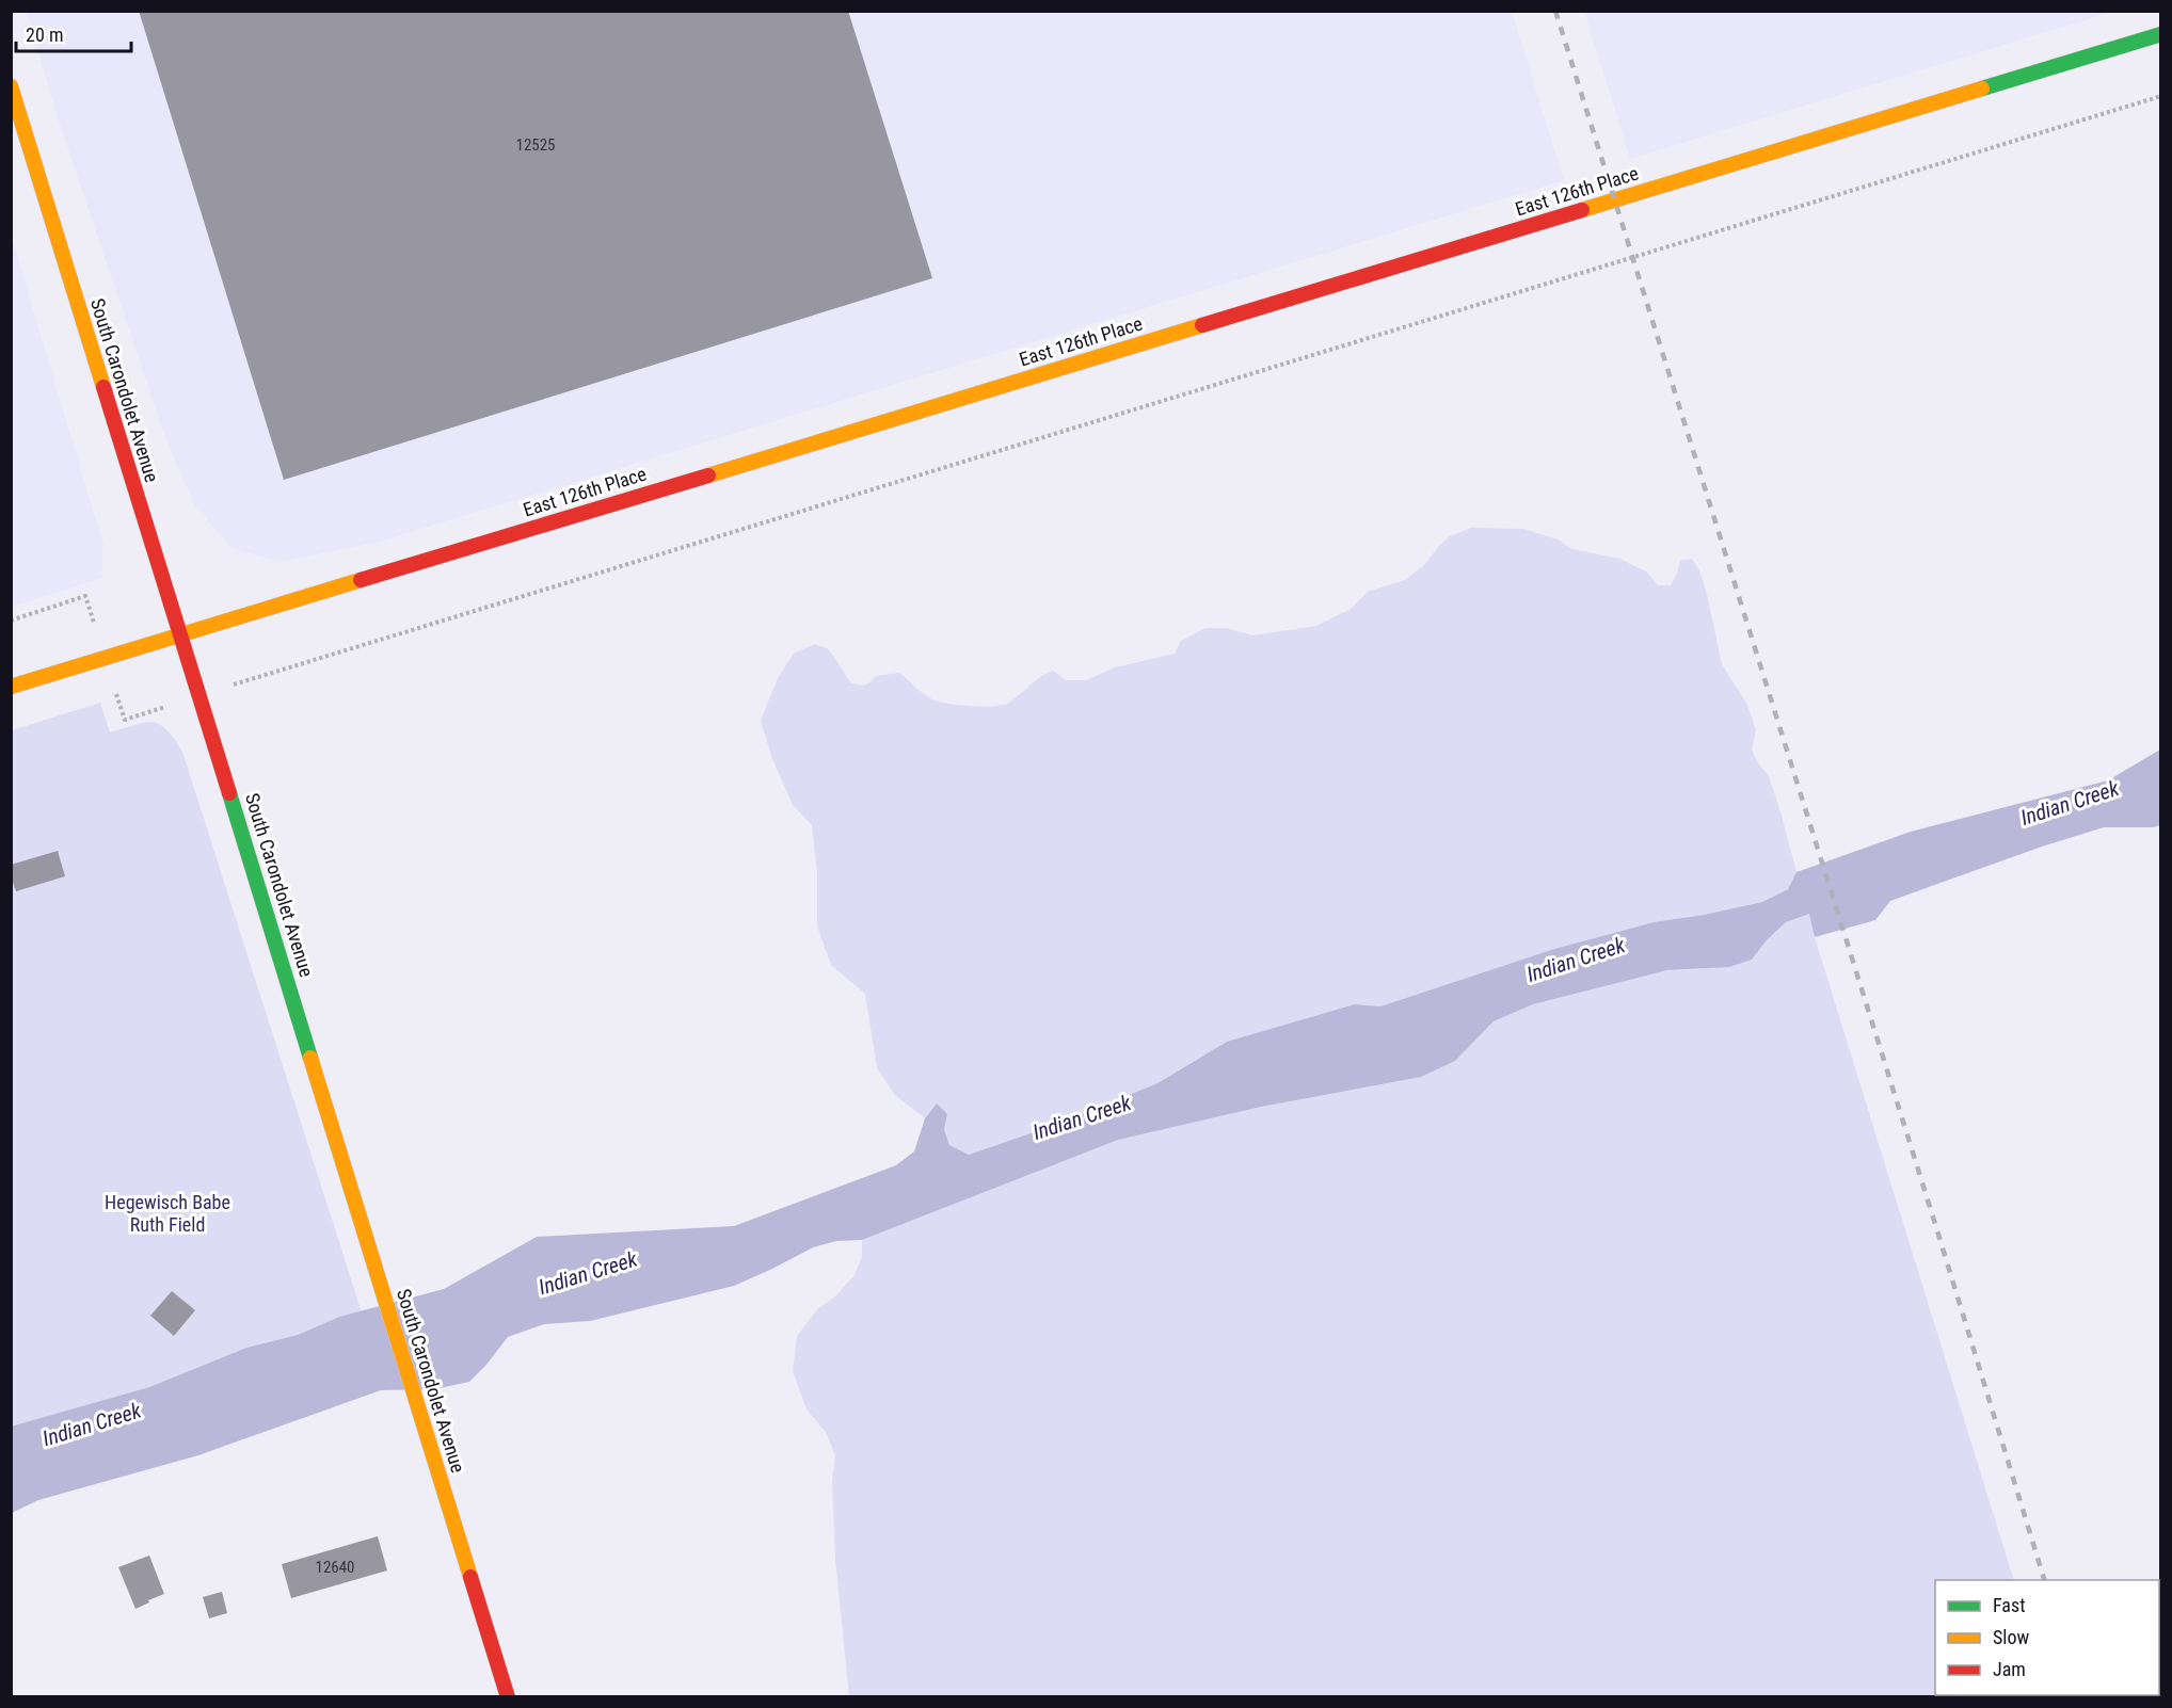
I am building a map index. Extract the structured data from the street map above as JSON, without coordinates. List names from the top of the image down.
{
  "streets": {
    "street": ["East 126th Place", "South Carondolet Avenue"]
  },
  "crossings": [
    ["East 126th Place", "South Carondolet Avenue"]
  ],
  "water": ["Indian Creek"],
  "parks": ["Hegewisch Babe Ruth Field"],
  "house_numbers": ["12525", "12640"],
  "legend": ["Fast", "Slow", "Jam"],
  "scale_bar": "20 m"
}
